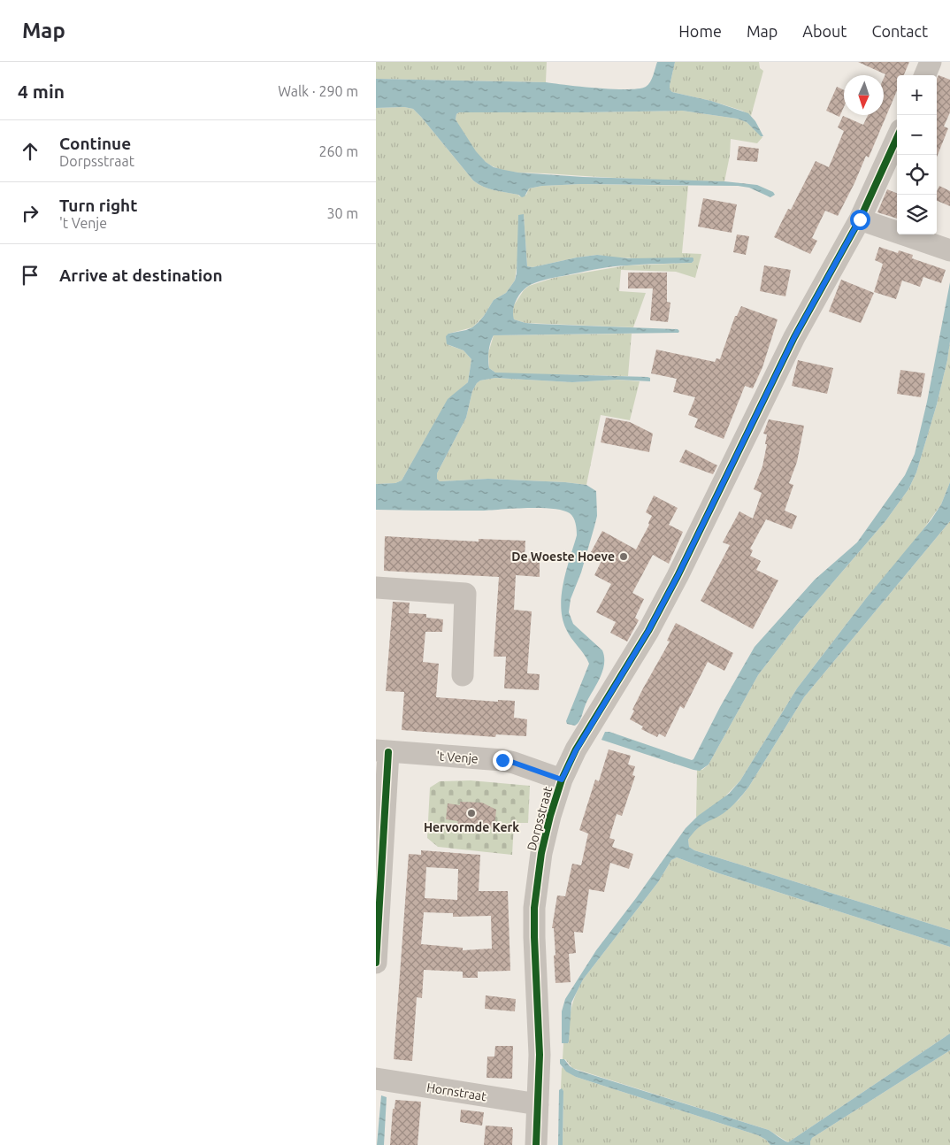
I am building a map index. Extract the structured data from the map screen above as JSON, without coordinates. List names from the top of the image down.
{
  "streets": {
    "street": ["'t Venje", "Dorpsstraat", "Hornstraat"]
  },
  "crossings": [
    ["'t Venje", "Dorpsstraat"],
    ["Dorpsstraat", "Hornstraat"]
  ],
  "places": ["De Woeste Hoeve", "Hervormde Kerk"],
  "north": "bottom",
  "page": {
    "header": "Map",
    "nav": [
      "Home",
      "Map",
      "About",
      "Contact"
    ],
    "heading": ["4 min", "Walk · 290 m"],
    "map_buttons": ["+", "−"],
    "list": [
      ["Continue", "Dorpsstraat", "260 m"],
      ["Turn right", "'t Venje", "30 m"],
      "Arrive at destination"
    ]
  }
}
